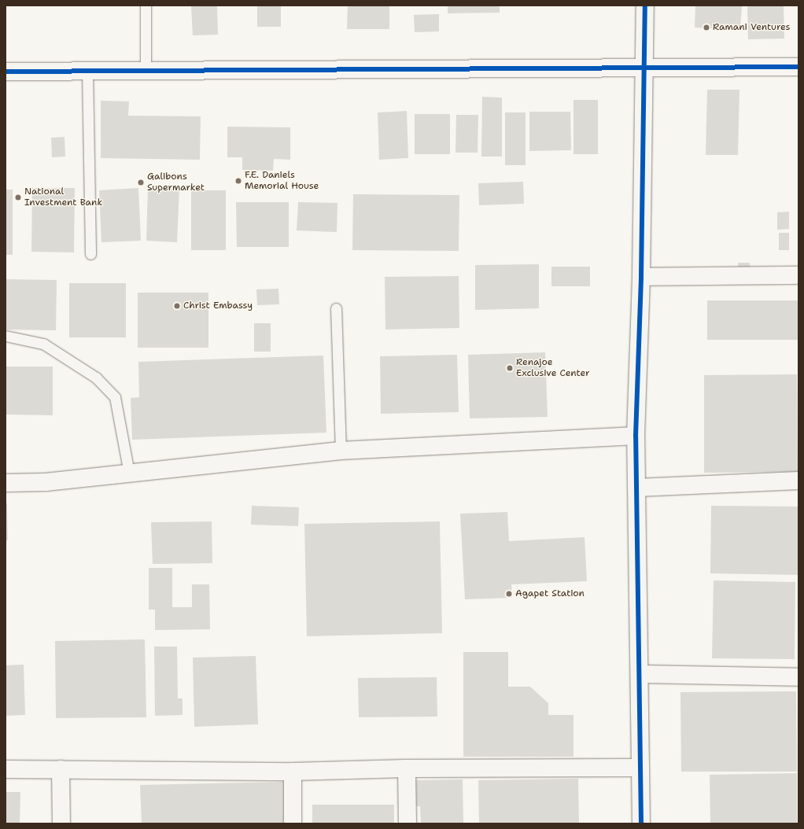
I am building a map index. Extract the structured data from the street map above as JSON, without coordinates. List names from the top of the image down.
{
  "places": [
    "Ramani Ventures",
    "F.E. Daniels Memorial House",
    "Galibons Supermarket",
    "National Investment Bank",
    "Christ Embassy",
    "Renajoe Exclusive Center",
    "Agapet Station"
  ]
}
